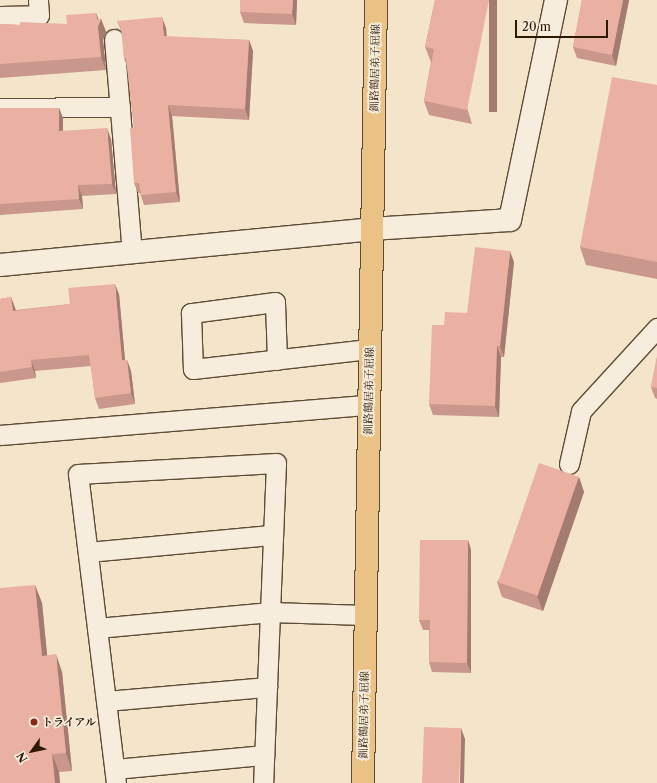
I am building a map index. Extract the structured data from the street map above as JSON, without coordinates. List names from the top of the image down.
{
  "streets": {
    "main road": ["釧路鶴居弟子屈線"]
  },
  "places": ["トライアル"],
  "scale_bar": "20 m",
  "north": "bottom left"
}
